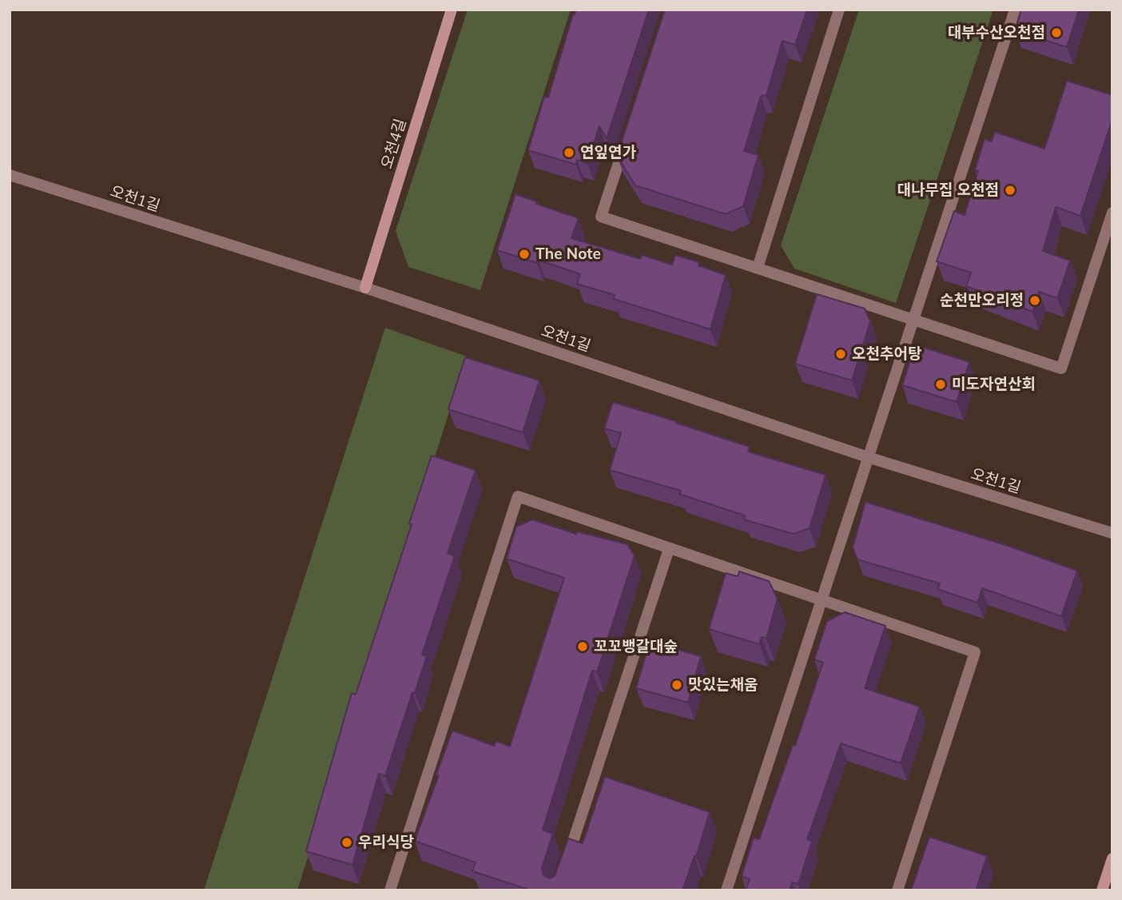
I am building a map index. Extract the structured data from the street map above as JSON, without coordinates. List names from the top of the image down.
{
  "streets": {
    "street": ["오천4길", "오천1길"]
  },
  "crossings": [
    ["오천4길", "오천1길"]
  ],
  "places": [
    "대부수산오천점",
    "연잎연가",
    "대나무집 오천점",
    "The Note",
    "순천만오리정",
    "오천추어탕",
    "미도자연산회",
    "꼬꼬뱅갈대숲",
    "맛있는채움",
    "우리식당"
  ]
}
